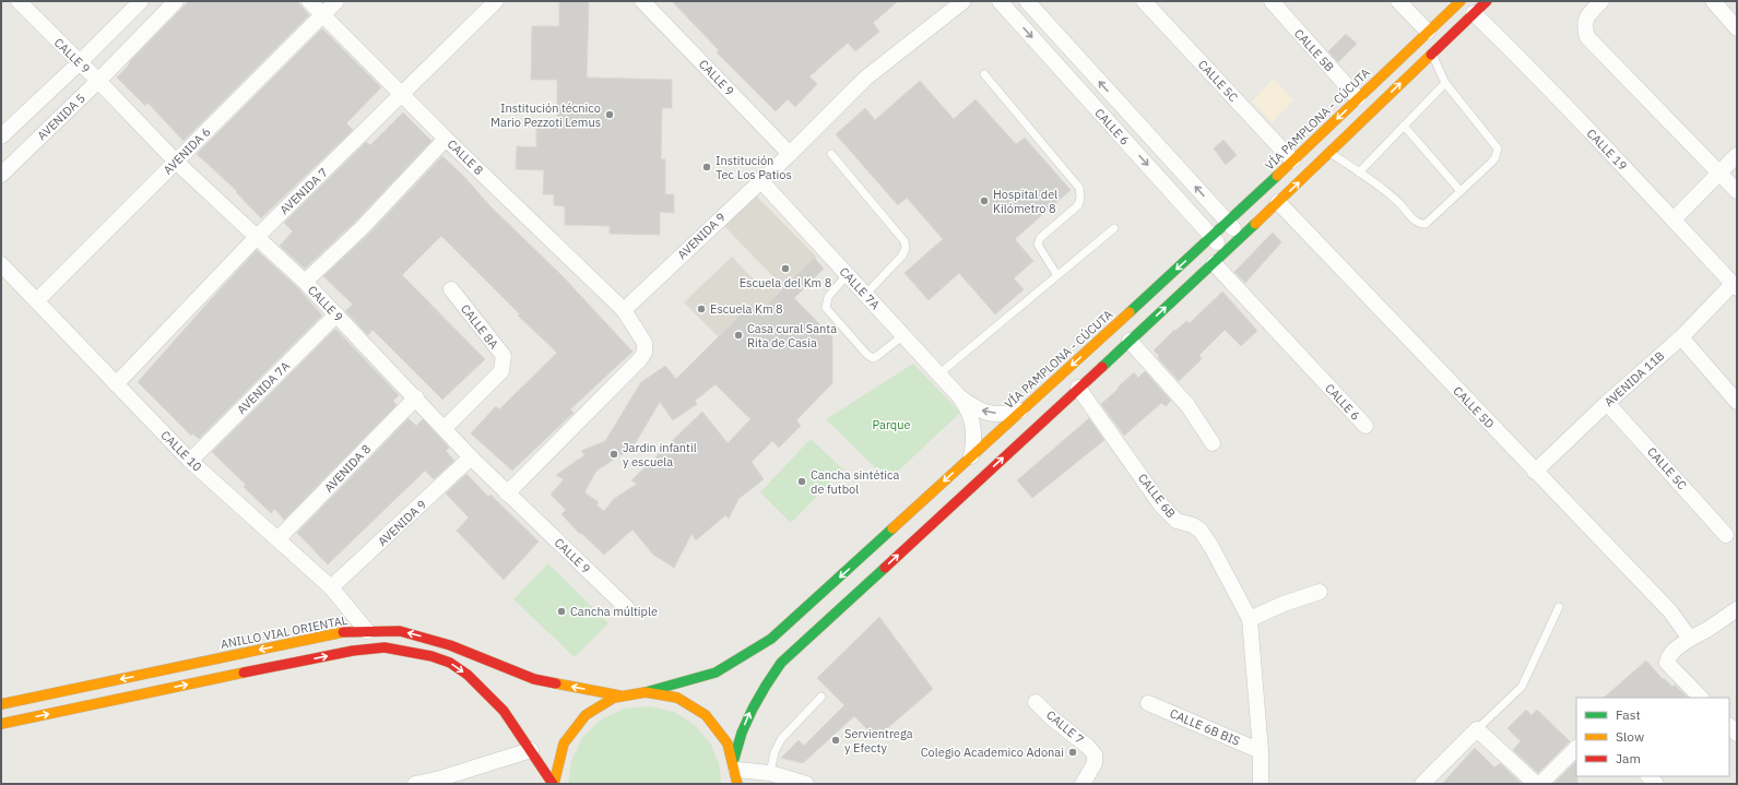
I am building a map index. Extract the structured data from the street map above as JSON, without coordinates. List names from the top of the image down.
{
  "streets": {
    "highway": ["VÍA PAMPLONA - CÚCUTA", "ANILLO VIAL ORIENTAL"],
    "street": [
      "CALLE 5B",
      "CALLE 9",
      "CALLE 5C",
      "AVENIDA 5",
      "CALLE 6",
      "CALLE 19",
      "AVENIDA 6",
      "CALLE 8",
      "AVENIDA 7",
      "AVENIDA 9",
      "CALLE 7A",
      "CALLE 8A",
      "AVENIDA 11B",
      "AVENIDA 7A",
      "CALLE 5D",
      "CALLE 10",
      "AVENIDA 8",
      "CALLE 6B",
      "CALLE 7",
      "CALLE 6B BIS"
    ]
  },
  "crossings": [
    ["CALLE 5B", "VÍA PAMPLONA - CÚCUTA"],
    ["CALLE 9", "AVENIDA 5"],
    ["CALLE 9", "AVENIDA 6"],
    ["CALLE 9", "AVENIDA 7"],
    ["CALLE 9", "AVENIDA 9"],
    ["CALLE 9", "CALLE 8A"],
    ["CALLE 9", "AVENIDA 7A"],
    ["CALLE 9", "AVENIDA 8"],
    ["CALLE 5C", "VÍA PAMPLONA - CÚCUTA"],
    ["CALLE 5C", "AVENIDA 11B"],
    ["VÍA PAMPLONA - CÚCUTA", "CALLE 6"],
    ["VÍA PAMPLONA - CÚCUTA", "CALLE 7A"],
    ["CALLE 19", "AVENIDA 11B"],
    ["AVENIDA 6", "CALLE 8"],
    ["AVENIDA 6", "CALLE 10"],
    ["CALLE 8", "AVENIDA 7"],
    ["CALLE 8", "AVENIDA 9"],
    ["AVENIDA 7", "CALLE 10"],
    ["AVENIDA 9", "CALLE 7A"],
    ["AVENIDA 9", "CALLE 10"],
    ["AVENIDA 11B", "CALLE 5D"],
    ["AVENIDA 7A", "CALLE 10"],
    ["CALLE 10", "AVENIDA 8"],
    ["CALLE 10", "ANILLO VIAL ORIENTAL"]
  ],
  "parks": ["Parque"],
  "places": [
    "Institución técnico Mario Pezzoti Lemus",
    "Institución Tec Los Patios",
    "Hospital del Kilómetro 8",
    "Escuela del Km 8",
    "Escuela Km 8",
    "Casa cural Santa Rita de Casia",
    "Jardin infantil y escuela",
    "Cancha sintética de futbol",
    "Cancha múltiple",
    "Servientrega y Efecty",
    "Colegio Academico Adonai"
  ],
  "legend": ["Fast", "Slow", "Jam"]
}
